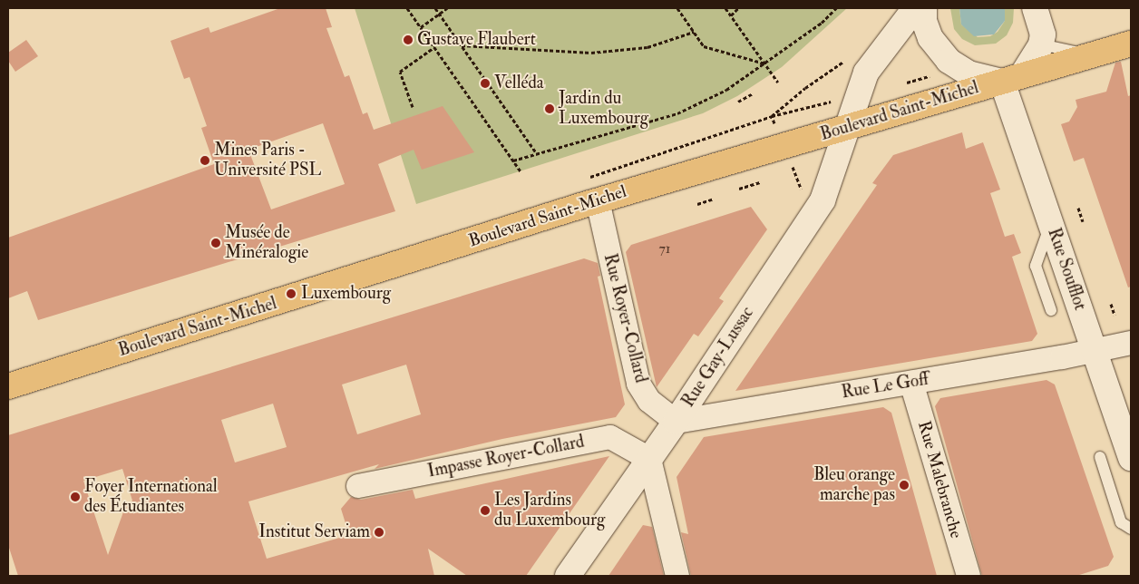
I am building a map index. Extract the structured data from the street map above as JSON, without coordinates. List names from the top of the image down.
{
  "streets": {
    "main road": ["Boulevard Saint-Michel"],
    "street": [
      "Rue Soufflot",
      "Rue Royer-Collard",
      "Rue Gay-Lussac",
      "Rue Le Goff",
      "Impasse Royer-Collard",
      "Rue Malebranche"
    ]
  },
  "crossings": [
    ["Boulevard Saint-Michel", "Rue Soufflot"],
    ["Boulevard Saint-Michel", "Rue Royer-Collard"],
    ["Boulevard Saint-Michel", "Rue Gay-Lussac"],
    ["Rue Soufflot", "Rue Le Goff"],
    ["Rue Royer-Collard", "Rue Gay-Lussac"],
    ["Rue Royer-Collard", "Rue Le Goff"],
    ["Rue Gay-Lussac", "Rue Le Goff"],
    ["Rue Gay-Lussac", "Impasse Royer-Collard"],
    ["Rue Le Goff", "Rue Malebranche"]
  ],
  "places": [
    "Gustave Flaubert",
    "Velléda",
    "Jardin du Luxembourg",
    "Mines Paris - Université PSL",
    "Musée de Minéralogie",
    "Luxembourg",
    "Bleu orange marche pas",
    "Foyer International des Étudiantes",
    "Les Jardins du Luxembourg",
    "Institut Serviam"
  ],
  "house_numbers": ["71"]
}
